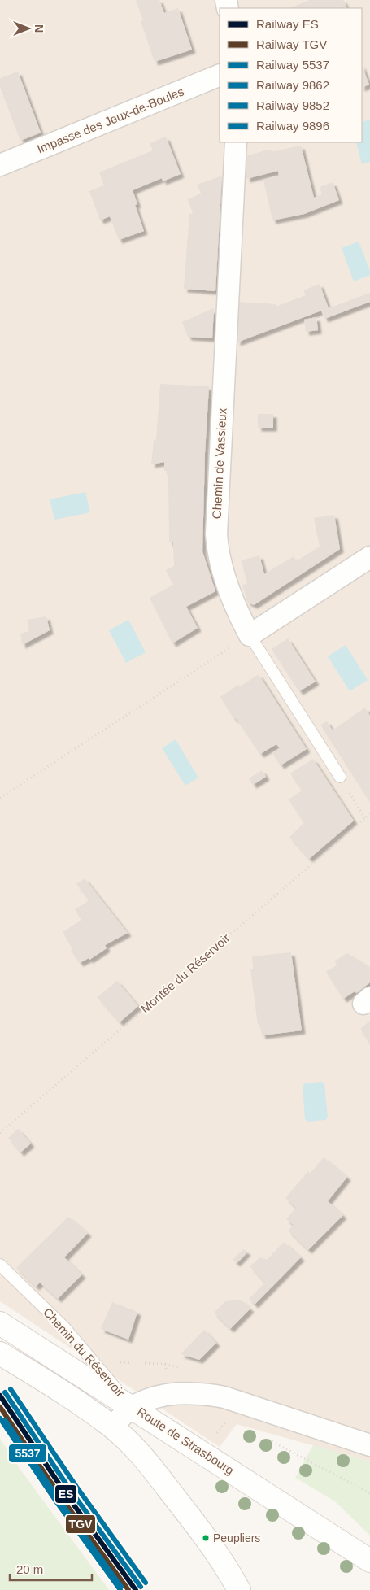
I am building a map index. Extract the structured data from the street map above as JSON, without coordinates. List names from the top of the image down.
{
  "streets": {
    "main road": ["Route de Strasbourg"],
    "street": ["Impasse des Jeux-de-Boules", "Chemin de Vassieux"],
    "lane": ["Chemin du Réservoir"],
    "path": ["Montée du Réservoir"]
  },
  "crossings": [
    ["Chemin du Réservoir", "Route de Strasbourg"]
  ],
  "places": ["Peupliers"],
  "lines": [
    "rail line 9896",
    "rail line 9862",
    "rail line ES",
    "rail line TGV",
    "rail line 9852",
    "rail line 5537"
  ],
  "legend": [
    "Railway ES",
    "Railway TGV",
    "Railway 5537",
    "Railway 9862",
    "Railway 9852",
    "Railway 9896"
  ],
  "scale_bar": "20 m",
  "north": "right"
}
